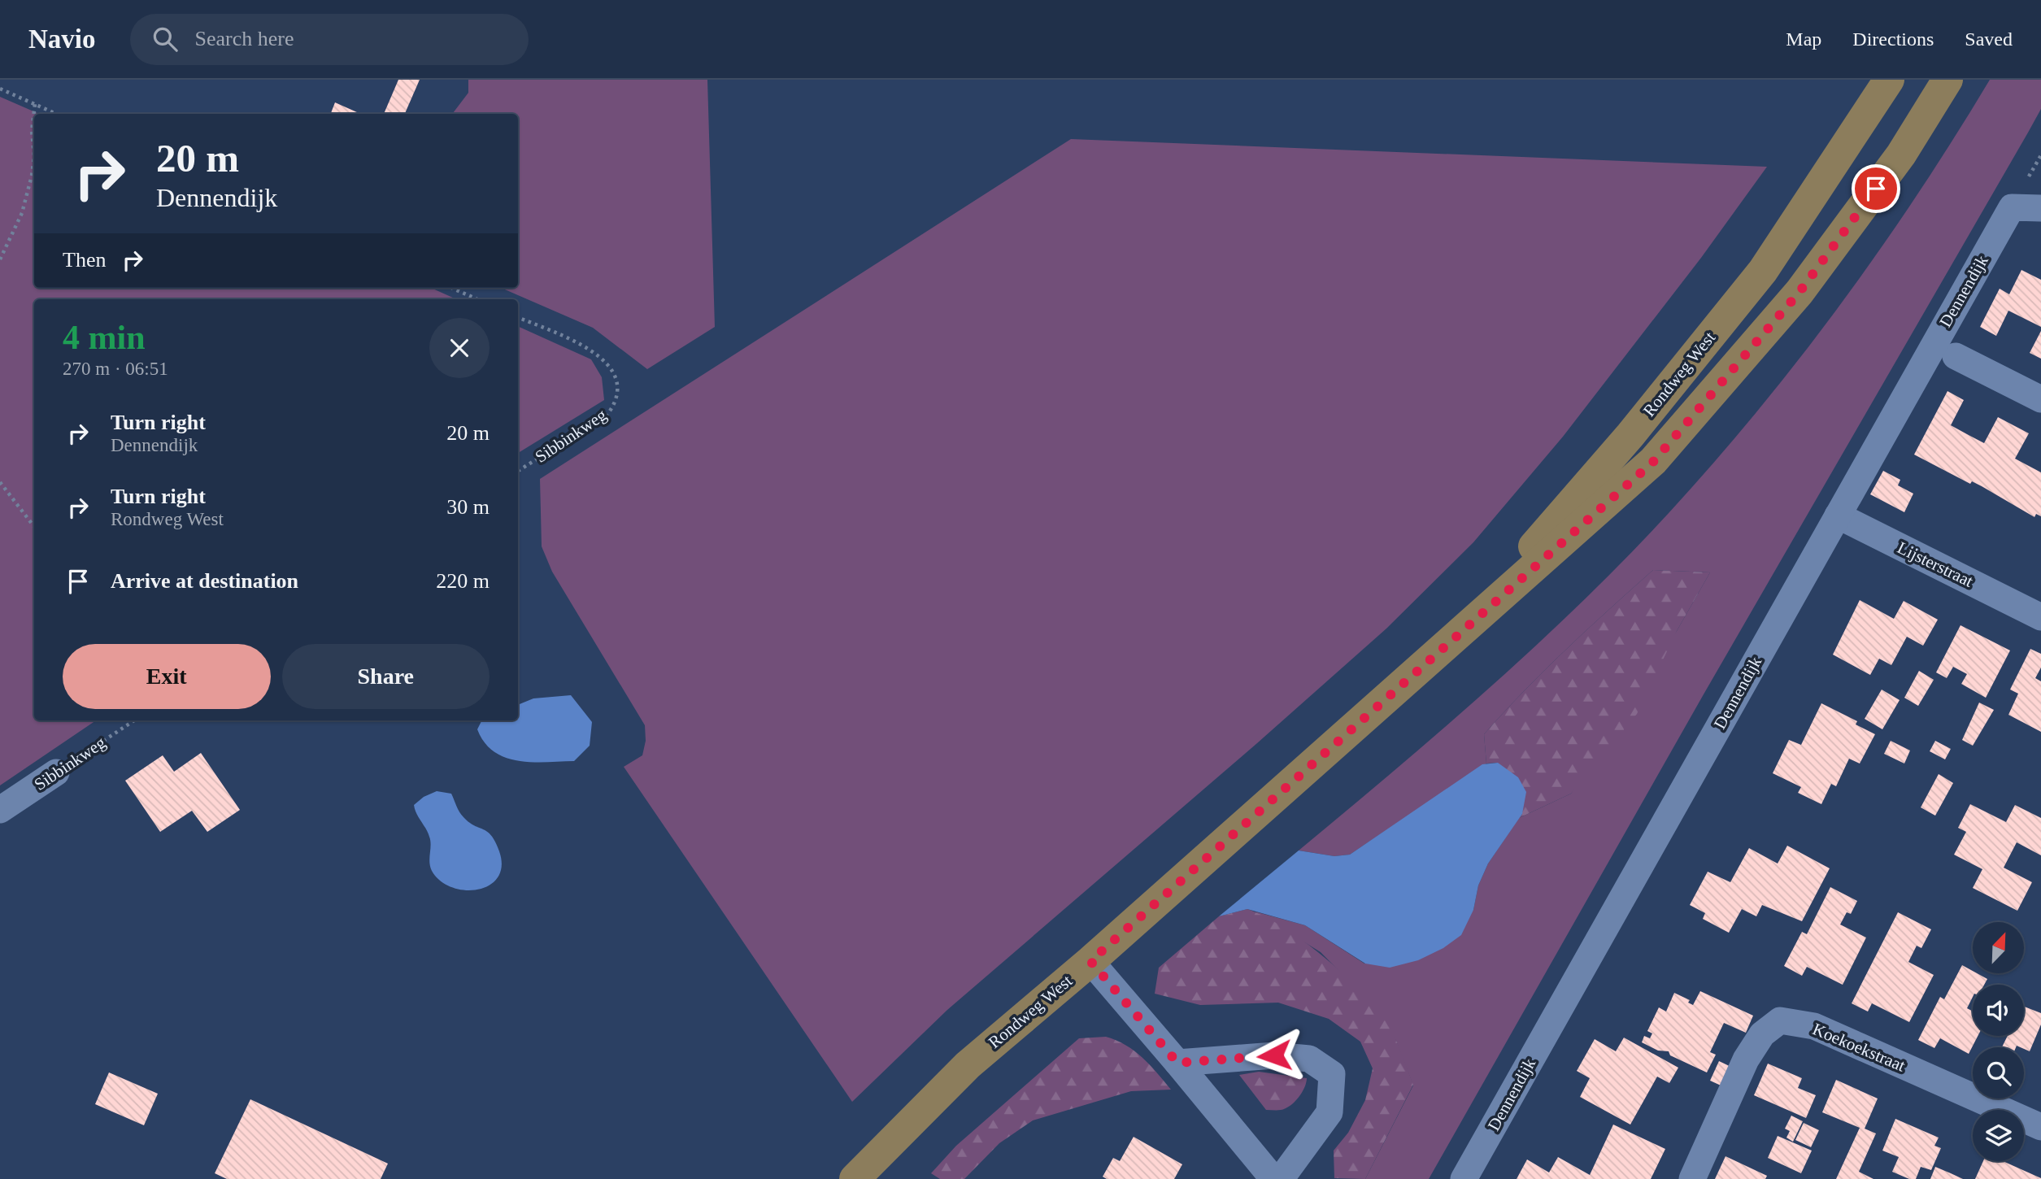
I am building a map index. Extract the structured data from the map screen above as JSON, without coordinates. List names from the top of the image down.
{
  "streets": {
    "main road": ["Rondweg West"],
    "street": [
      "Dennendijk",
      "Sibbinkweg",
      "Lijsterstraat",
      "Koekoekstraat"
    ]
  },
  "crossings": [
    ["Dennendijk", "Lijsterstraat"]
  ],
  "north": "top right",
  "page": {
    "header": "Navio",
    "search": "Search here",
    "nav": ["Map", "Directions", "Saved"],
    "turn": ["20 m", "Dennendijk"],
    "then": "Then",
    "heading": ["4 min", "270 m · 06:51"],
    "list": [
      {
        "name": "Turn right",
        "note": "Dennendijk",
        "value": "20 m"
      },
      {
        "name": "Turn right",
        "note": "Rondweg West",
        "value": "30 m"
      },
      {
        "name": "Arrive at destination",
        "value": "220 m"
      }
    ],
    "buttons": ["Exit", "Share"]
  }
}
